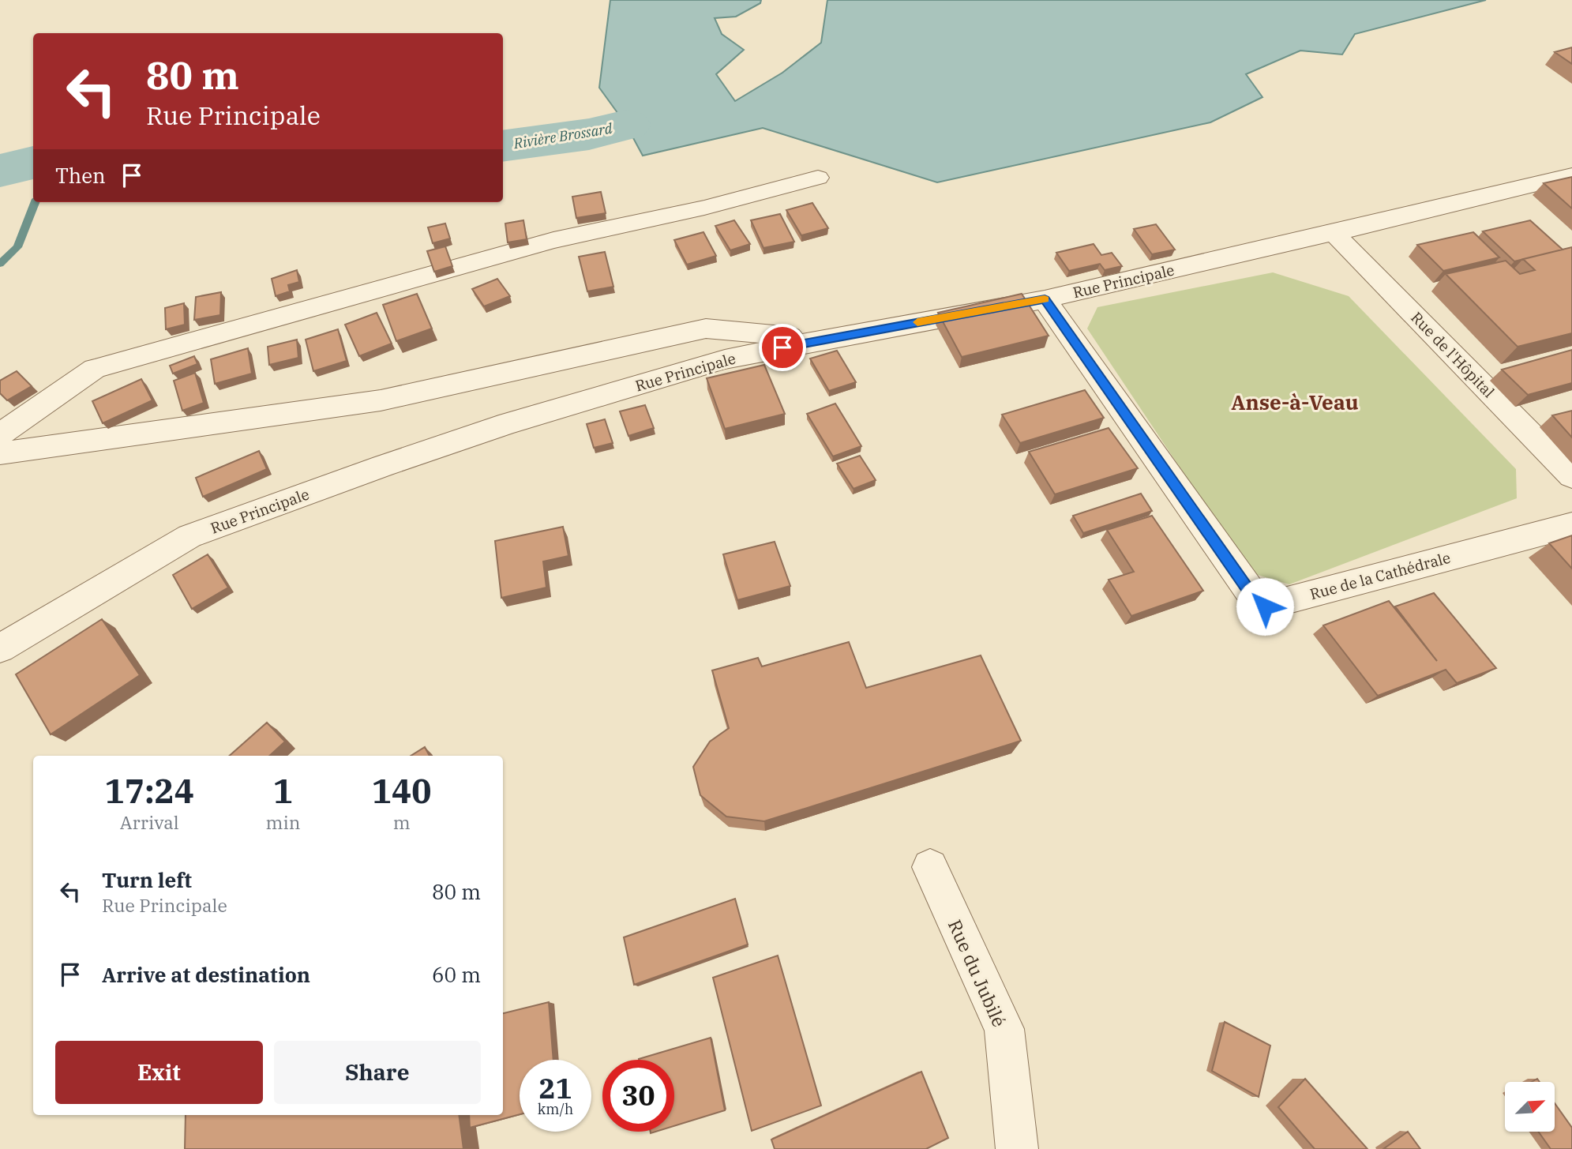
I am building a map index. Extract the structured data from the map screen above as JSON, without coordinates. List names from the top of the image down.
{
  "streets": {
    "street": [
      "Rue Principale",
      "Rue de l'Hôpital",
      "Rue de la Cathédrale",
      "Rue du Jubilé"
    ]
  },
  "crossings": [
    ["Rue Principale", "Rue de l'Hôpital"],
    ["Rue Principale", "Rue de la Cathédrale"]
  ],
  "districts": ["Anse-à-Veau"],
  "water": ["Rivière Brossard"],
  "north": "top right",
  "page": {
    "turn": ["80 m", "Rue Principale"],
    "then": "Then",
    "eta": [
      "17:24",
      "Arrival",
      "1",
      "min",
      "140",
      "m"
    ],
    "list": [
      {
        "name": "Turn left",
        "note": "Rue Principale",
        "value": "80 m"
      },
      {
        "name": "Arrive at destination",
        "value": "60 m"
      }
    ],
    "buttons": ["Exit", "Share"],
    "speed": "21 km/h",
    "limit": "30"
  }
}
